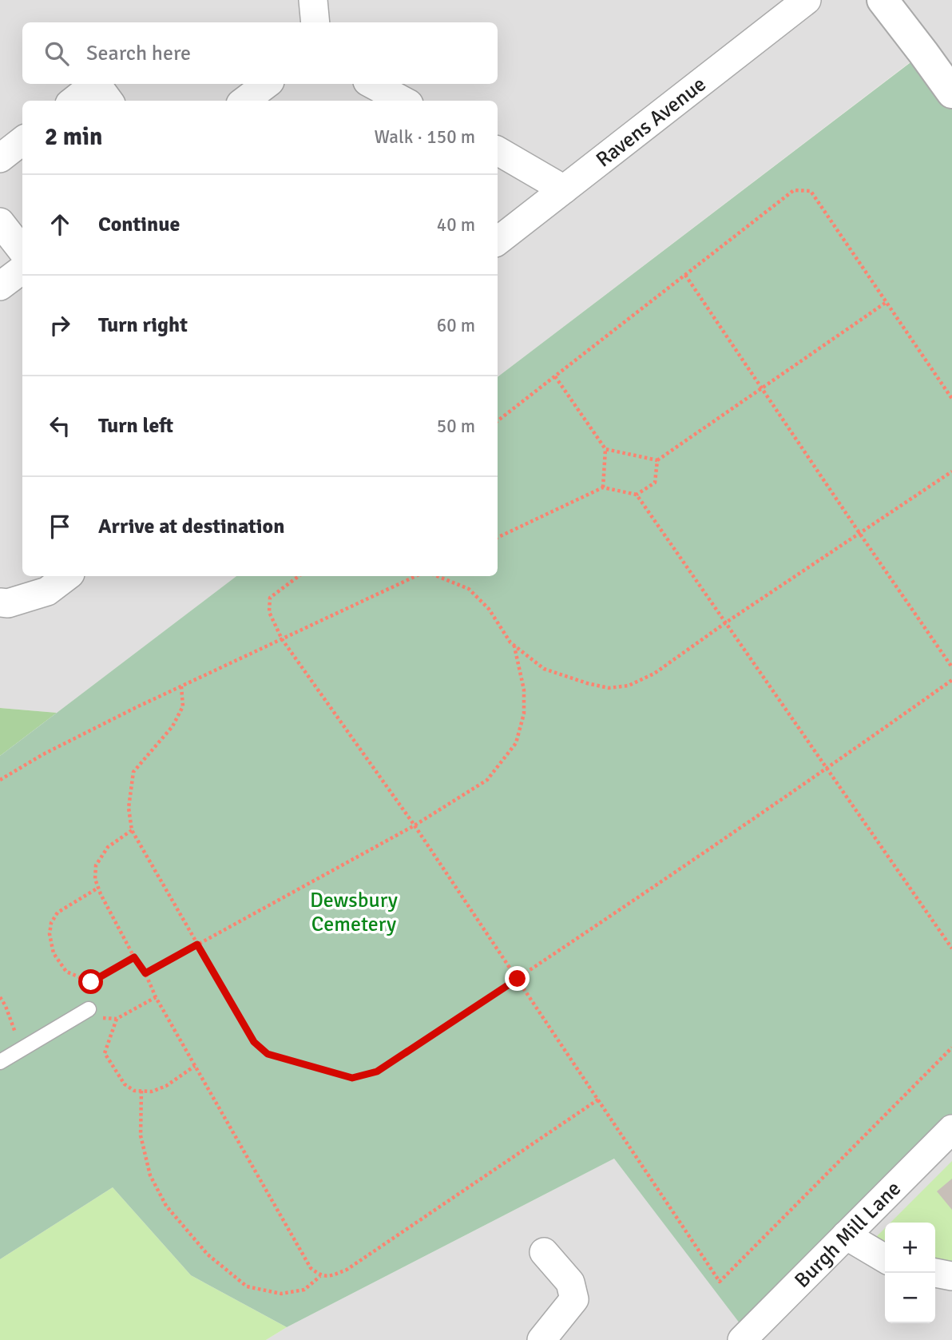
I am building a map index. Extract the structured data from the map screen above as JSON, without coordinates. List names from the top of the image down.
{
  "streets": {
    "street": ["Ravens Avenue", "Burgh Mill Lane"]
  },
  "parks": ["Dewsbury Cemetery"],
  "page": {
    "search": "Search here",
    "heading": ["2 min", "Walk · 150 m"],
    "list": [
      ["Continue", "40 m"],
      ["Turn right", "60 m"],
      ["Turn left", "50 m"],
      "Arrive at destination"
    ],
    "map_buttons": ["+", "−"]
  }
}
